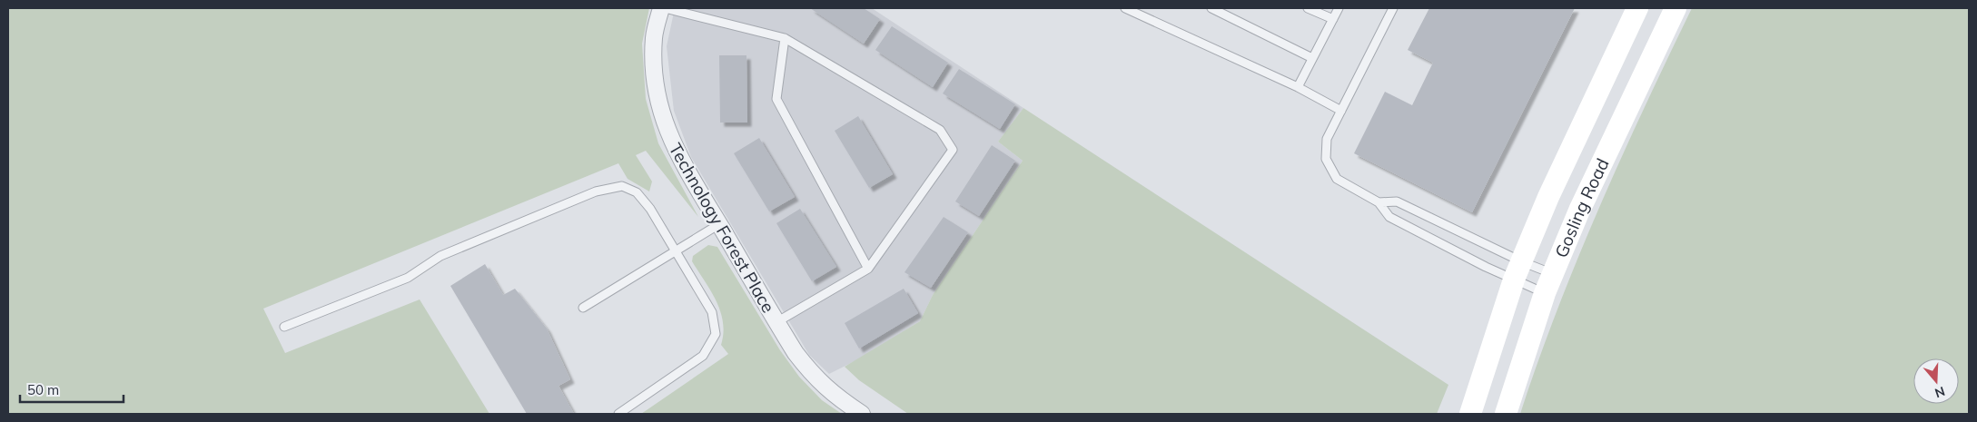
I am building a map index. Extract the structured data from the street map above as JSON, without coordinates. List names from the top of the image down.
{
  "streets": {
    "main road": ["Gosling Road"],
    "street": ["Technology Forest Place"]
  },
  "scale_bar": "50 m",
  "north": "bottom"
}
